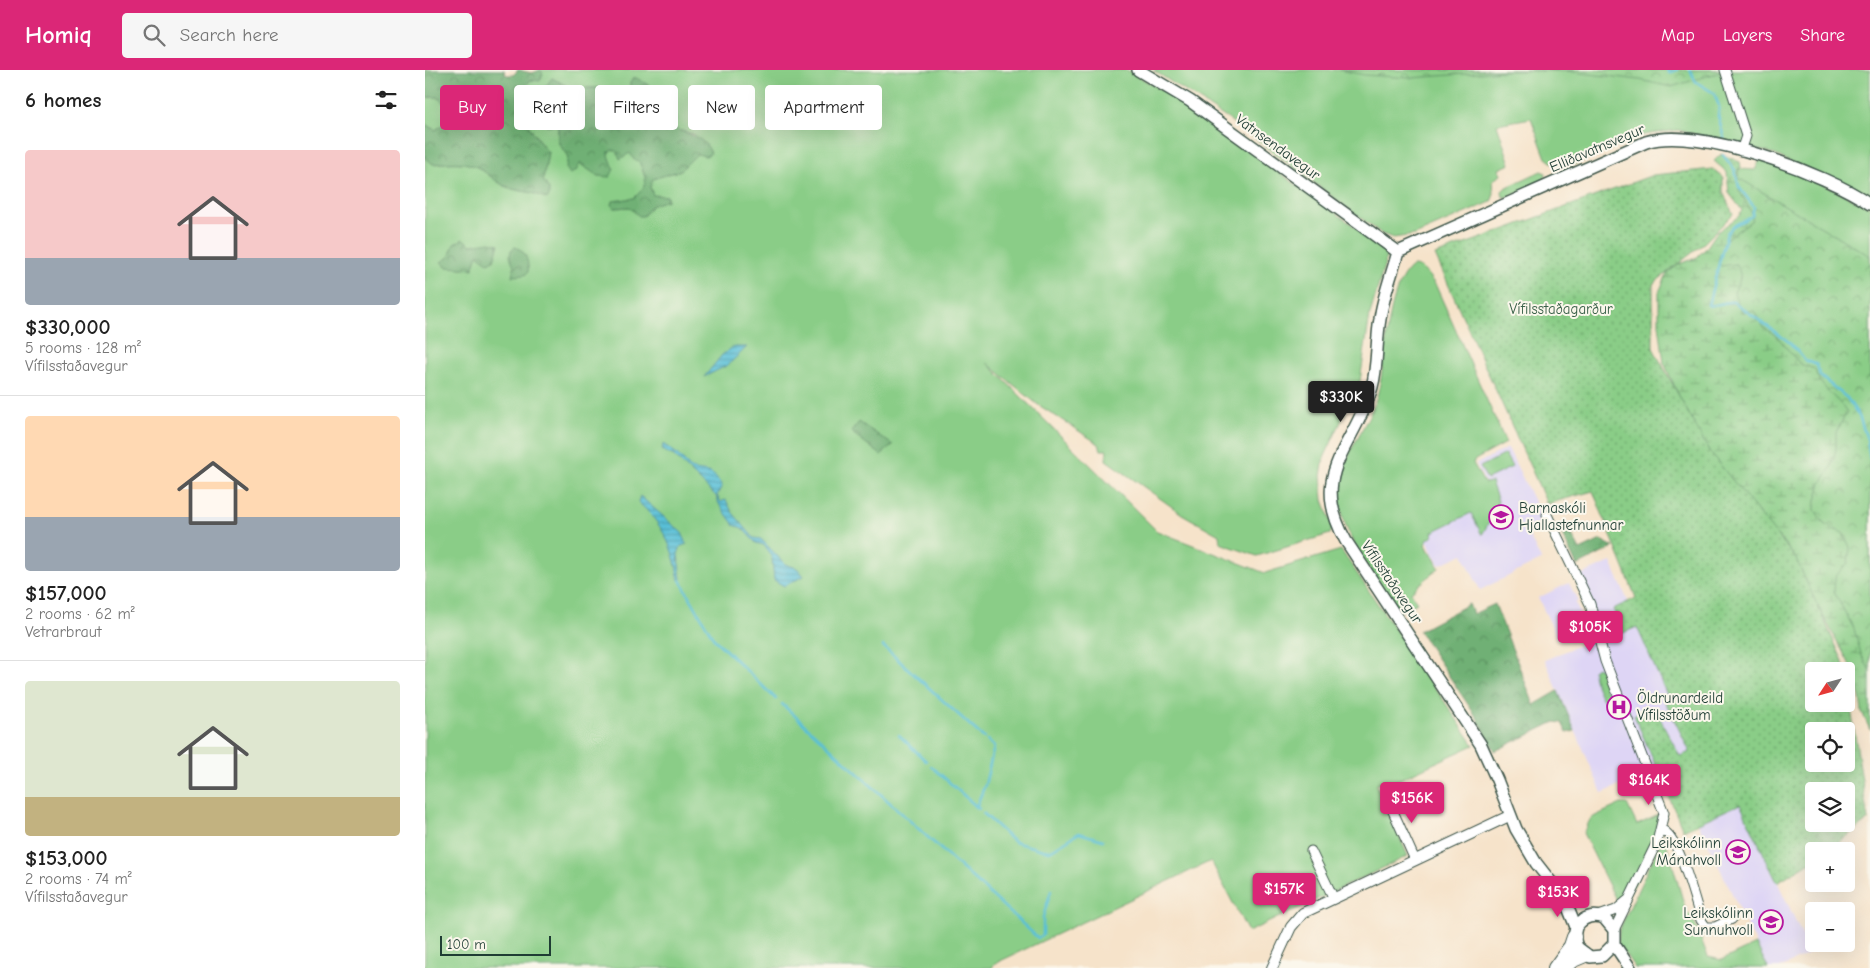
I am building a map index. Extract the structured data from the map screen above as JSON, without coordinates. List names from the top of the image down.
{
  "streets": {
    "main road": ["Vatnsendavegur", "Elliðavatnsvegur", "Vífilsstaðavegur"]
  },
  "crossings": [
    ["Vatnsendavegur", "Elliðavatnsvegur"],
    ["Vatnsendavegur", "Vífilsstaðavegur"],
    ["Elliðavatnsvegur", "Vífilsstaðavegur"]
  ],
  "parks": ["Vífilsstaðagarður"],
  "places": {
    "school or university": ["Barnaskóli Hjallastefnunnar", "Leikskólinn Mánahvoll", "Leikskólinn Sunnuhvoll"],
    "hospital": ["Öldrunardeild Vífilsstöðum"]
  },
  "scale_bar": "100 m",
  "north": "bottom left",
  "page": {
    "header": "Homiq",
    "search": "Search here",
    "nav": ["Map", "Layers", "Share"],
    "heading": "6 homes",
    "chip": [
      "Buy",
      "Rent",
      "Filters",
      "New",
      "Apartment"
    ],
    "list": [
      {
        "name": "$330,000",
        "note": "5 rooms · 128 m² · Vífilsstaðavegur"
      },
      {
        "name": "$157,000",
        "note": "2 rooms · 62 m² · Vetrarbraut"
      },
      {
        "name": "$153,000",
        "note": "2 rooms · 74 m² · Vífilsstaðavegur"
      }
    ],
    "price": [
      "$330K",
      "$105K",
      "$164K",
      "$156K",
      "$157K",
      "$153K"
    ],
    "map_buttons": ["+", "−"],
    "scale": "100 m"
  }
}
